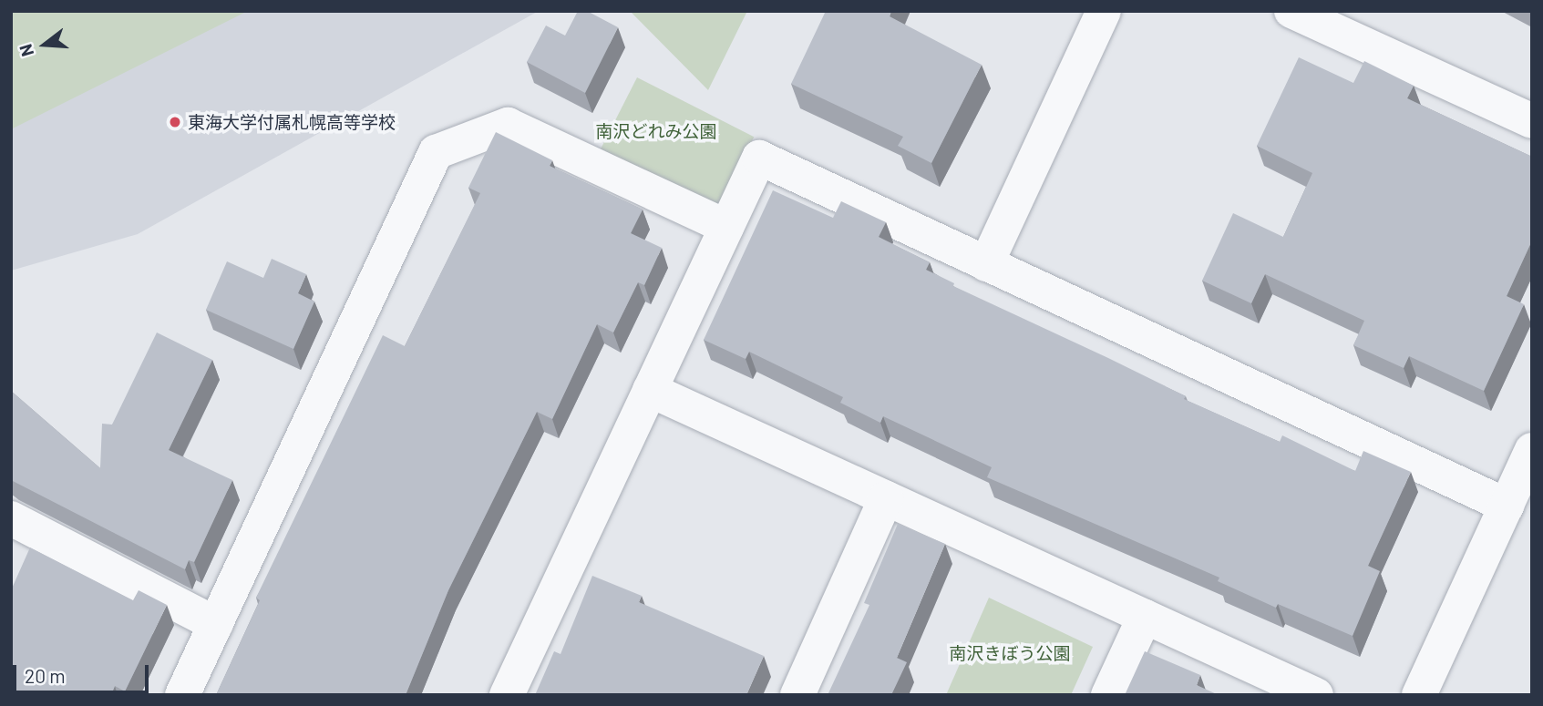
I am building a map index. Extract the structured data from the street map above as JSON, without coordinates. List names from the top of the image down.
{
  "parks": ["南沢どれみ公園", "南沢きぼう公園"],
  "places": ["東海大学付属札幌高等学校"],
  "scale_bar": "20 m",
  "north": "left"
}
